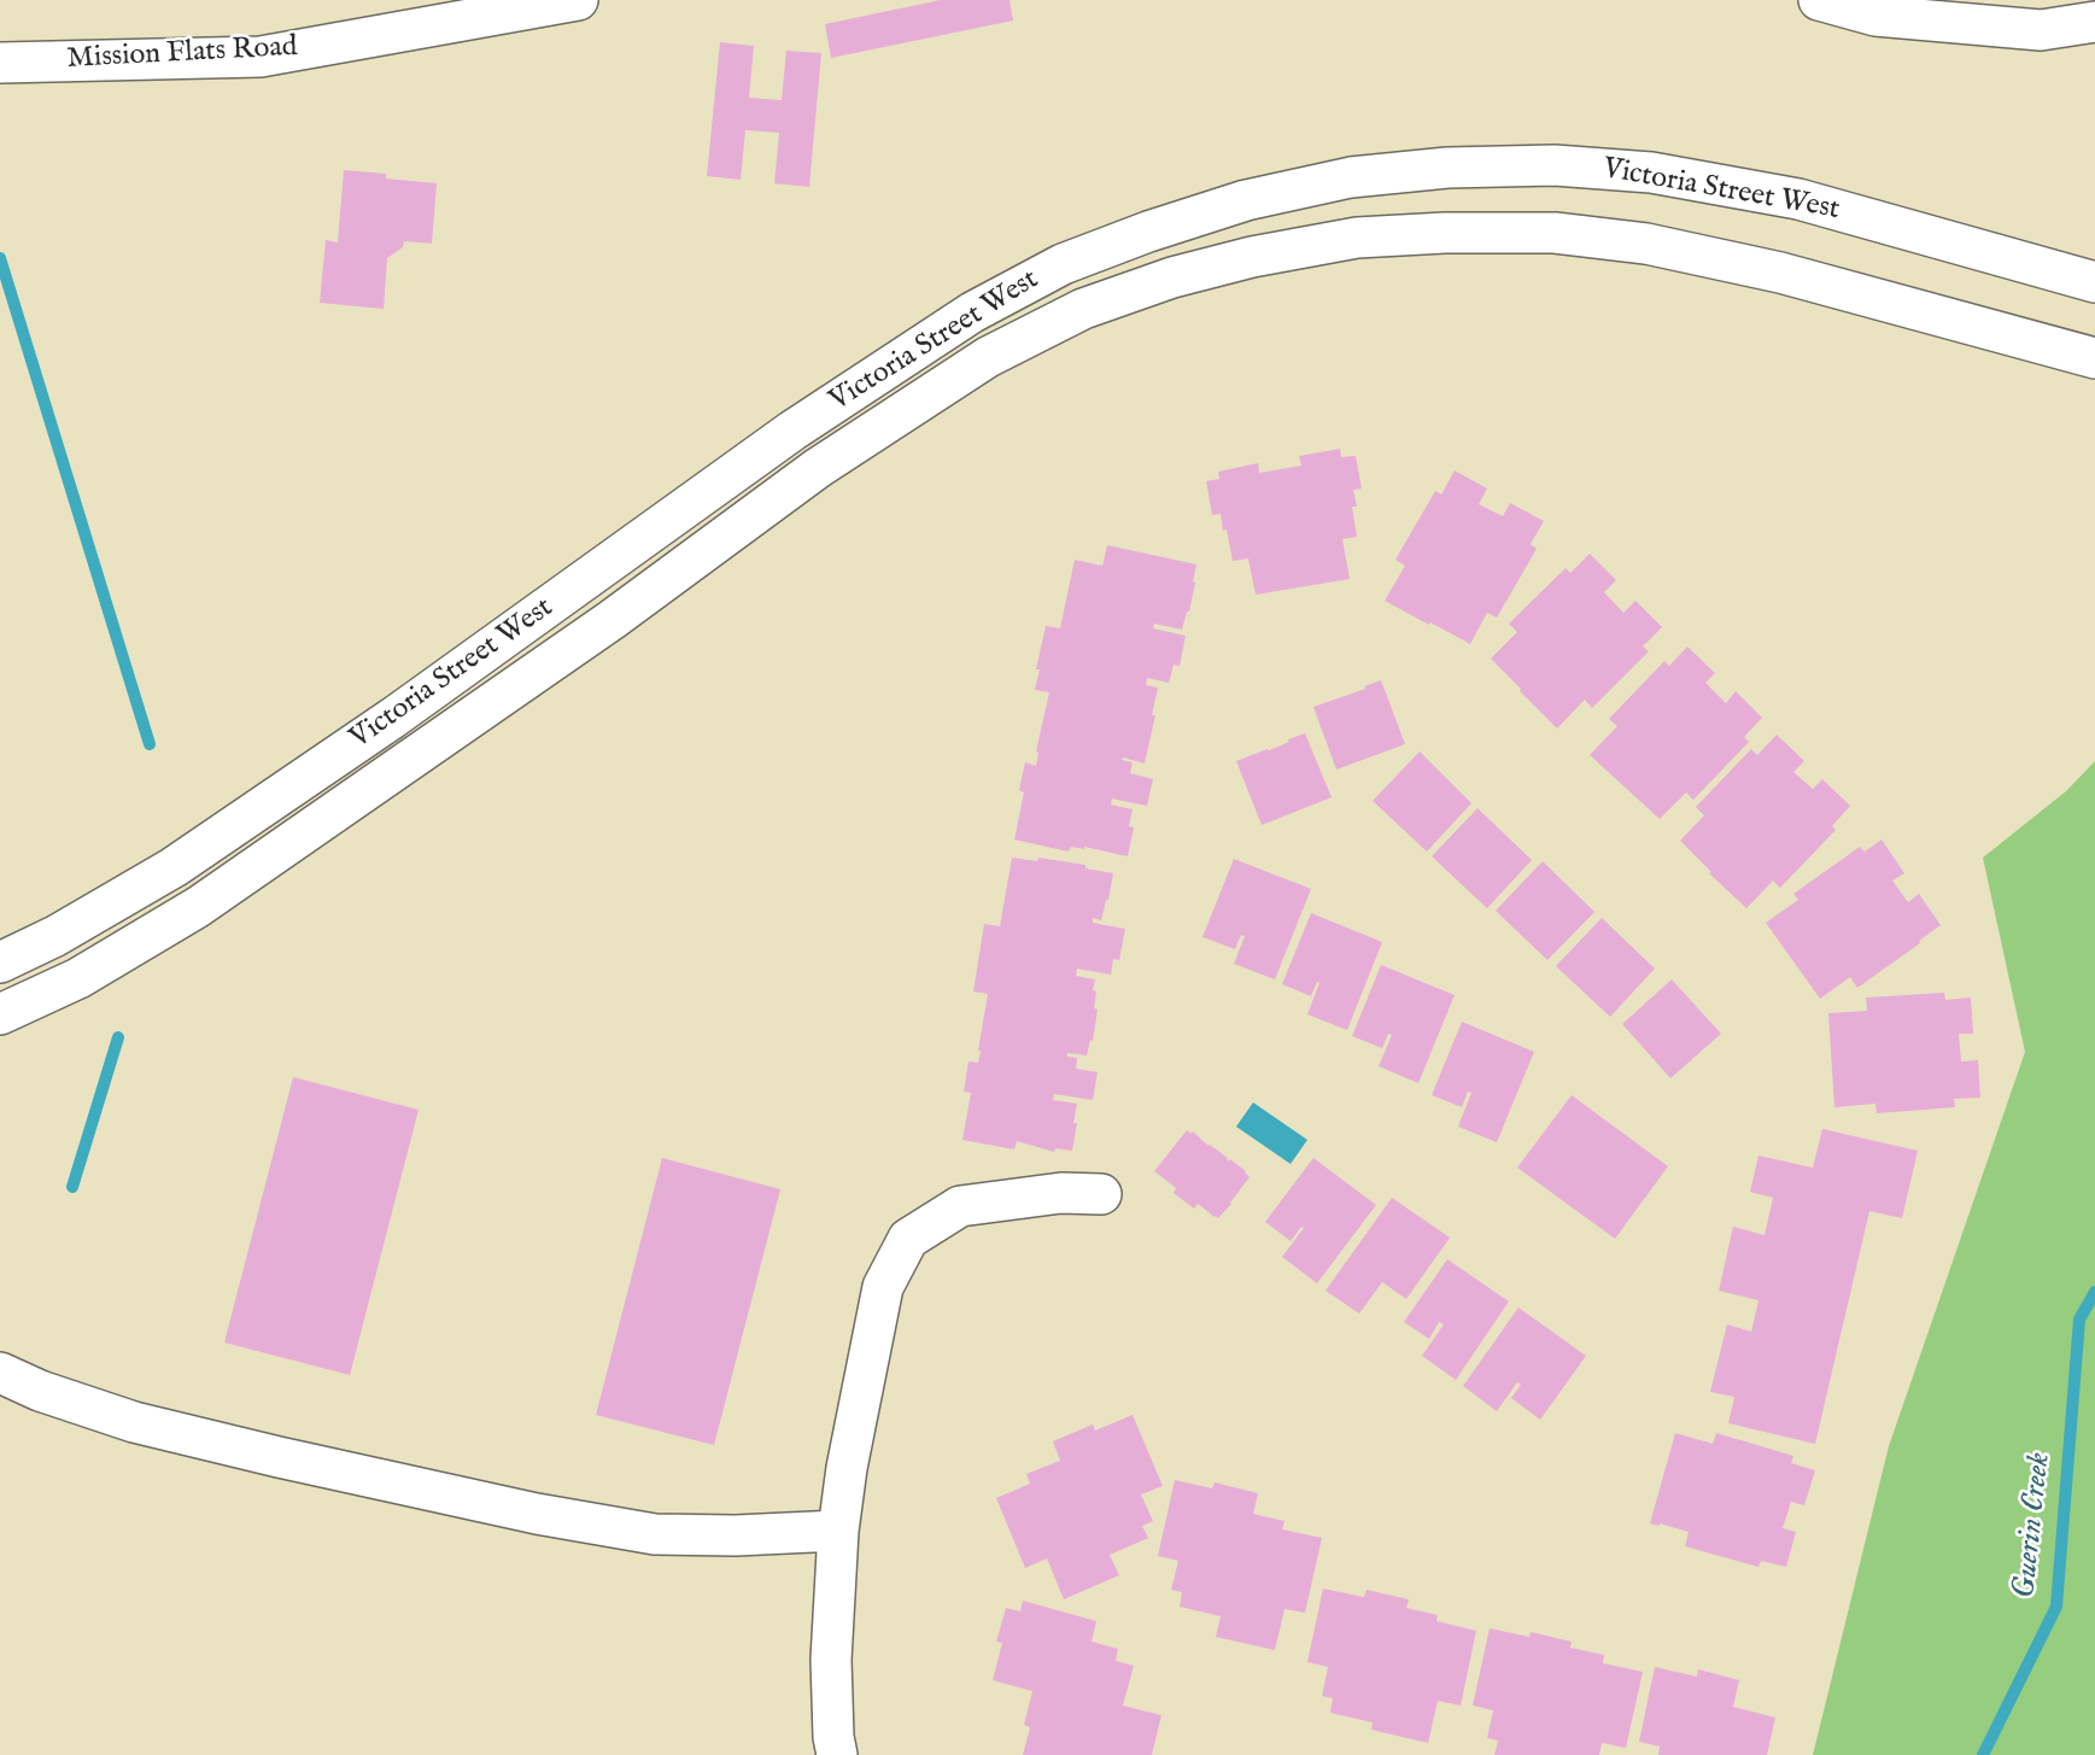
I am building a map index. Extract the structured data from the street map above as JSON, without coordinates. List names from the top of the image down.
{
  "streets": {
    "main road": ["Mission Flats Road", "Victoria Street West"]
  },
  "water": ["Guerin Creek"]
}
